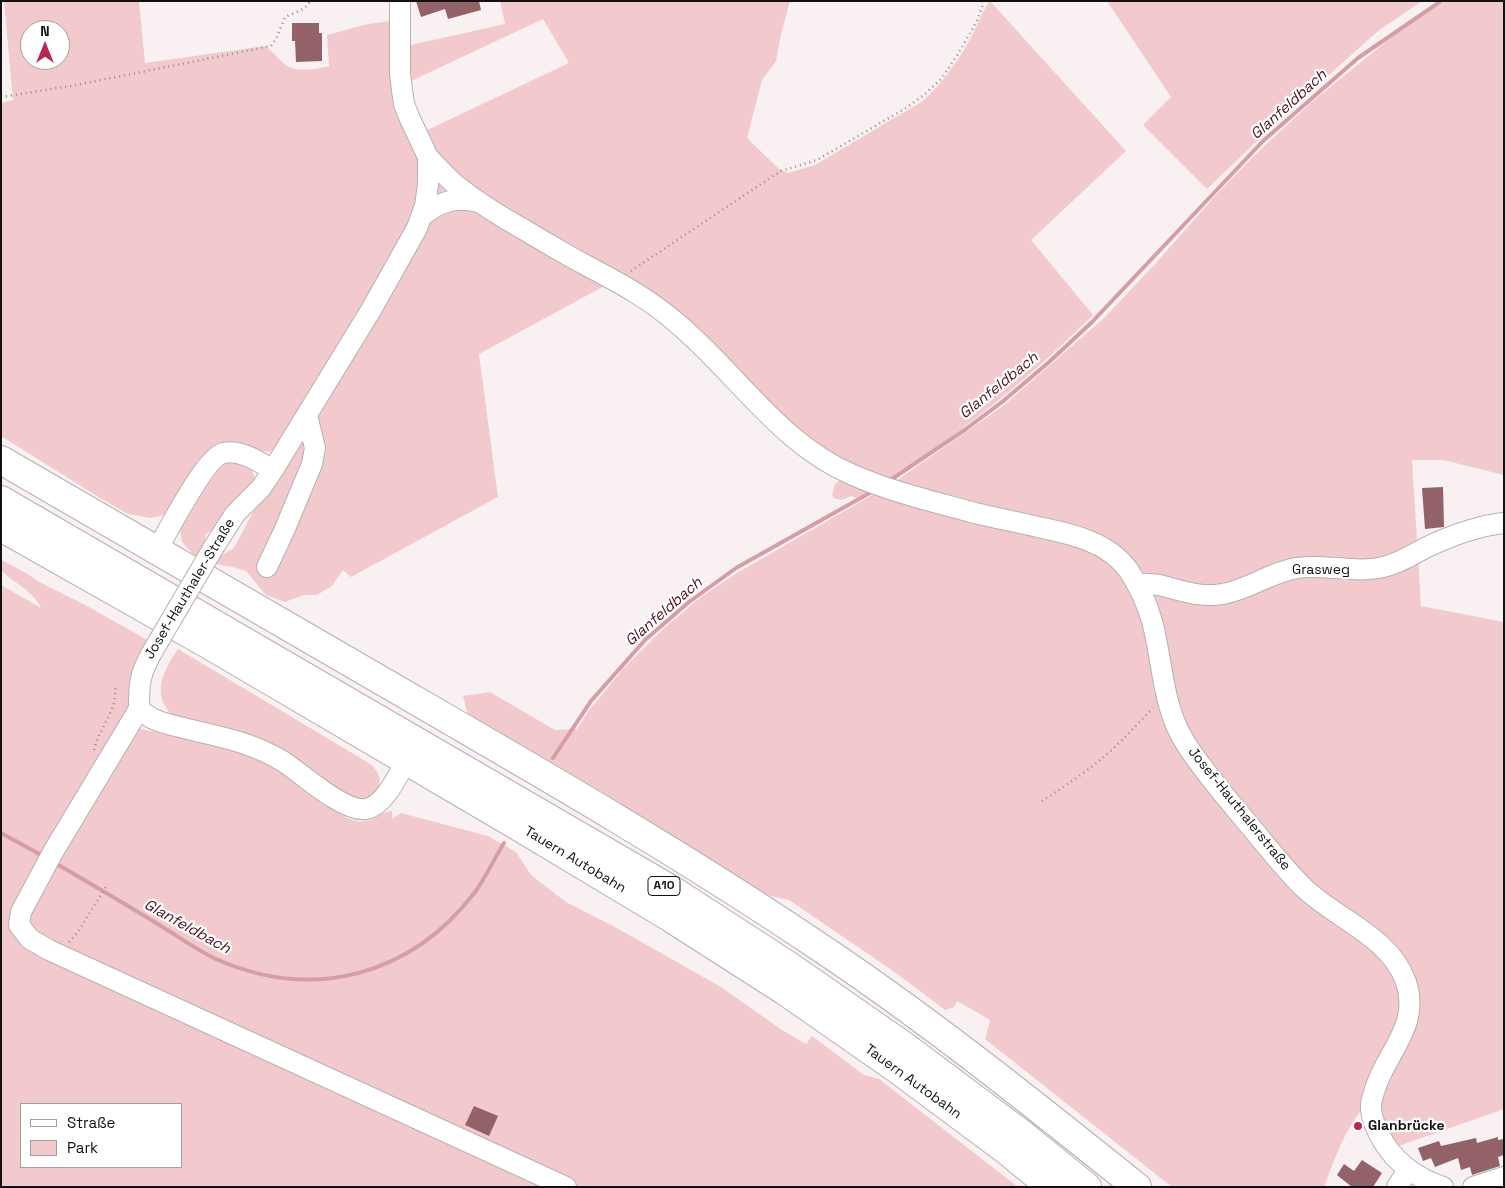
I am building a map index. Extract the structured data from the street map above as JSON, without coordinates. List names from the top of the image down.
{
  "streets": {
    "highway": ["Tauern Autobahn", "A10"],
    "street": ["Grasweg", "Josef-Hauthaler-Straße", "Josef-Hauthalerstraße"]
  },
  "crossings": [
    ["Grasweg", "Josef-Hauthalerstraße"],
    ["Josef-Hauthaler-Straße", "Josef-Hauthalerstraße"],
    ["Tauern Autobahn", "A10"]
  ],
  "water": ["Glanfeldbach"],
  "places": ["Glanbrücke"],
  "legend": ["Straße", "Park"],
  "north": "top"
}
